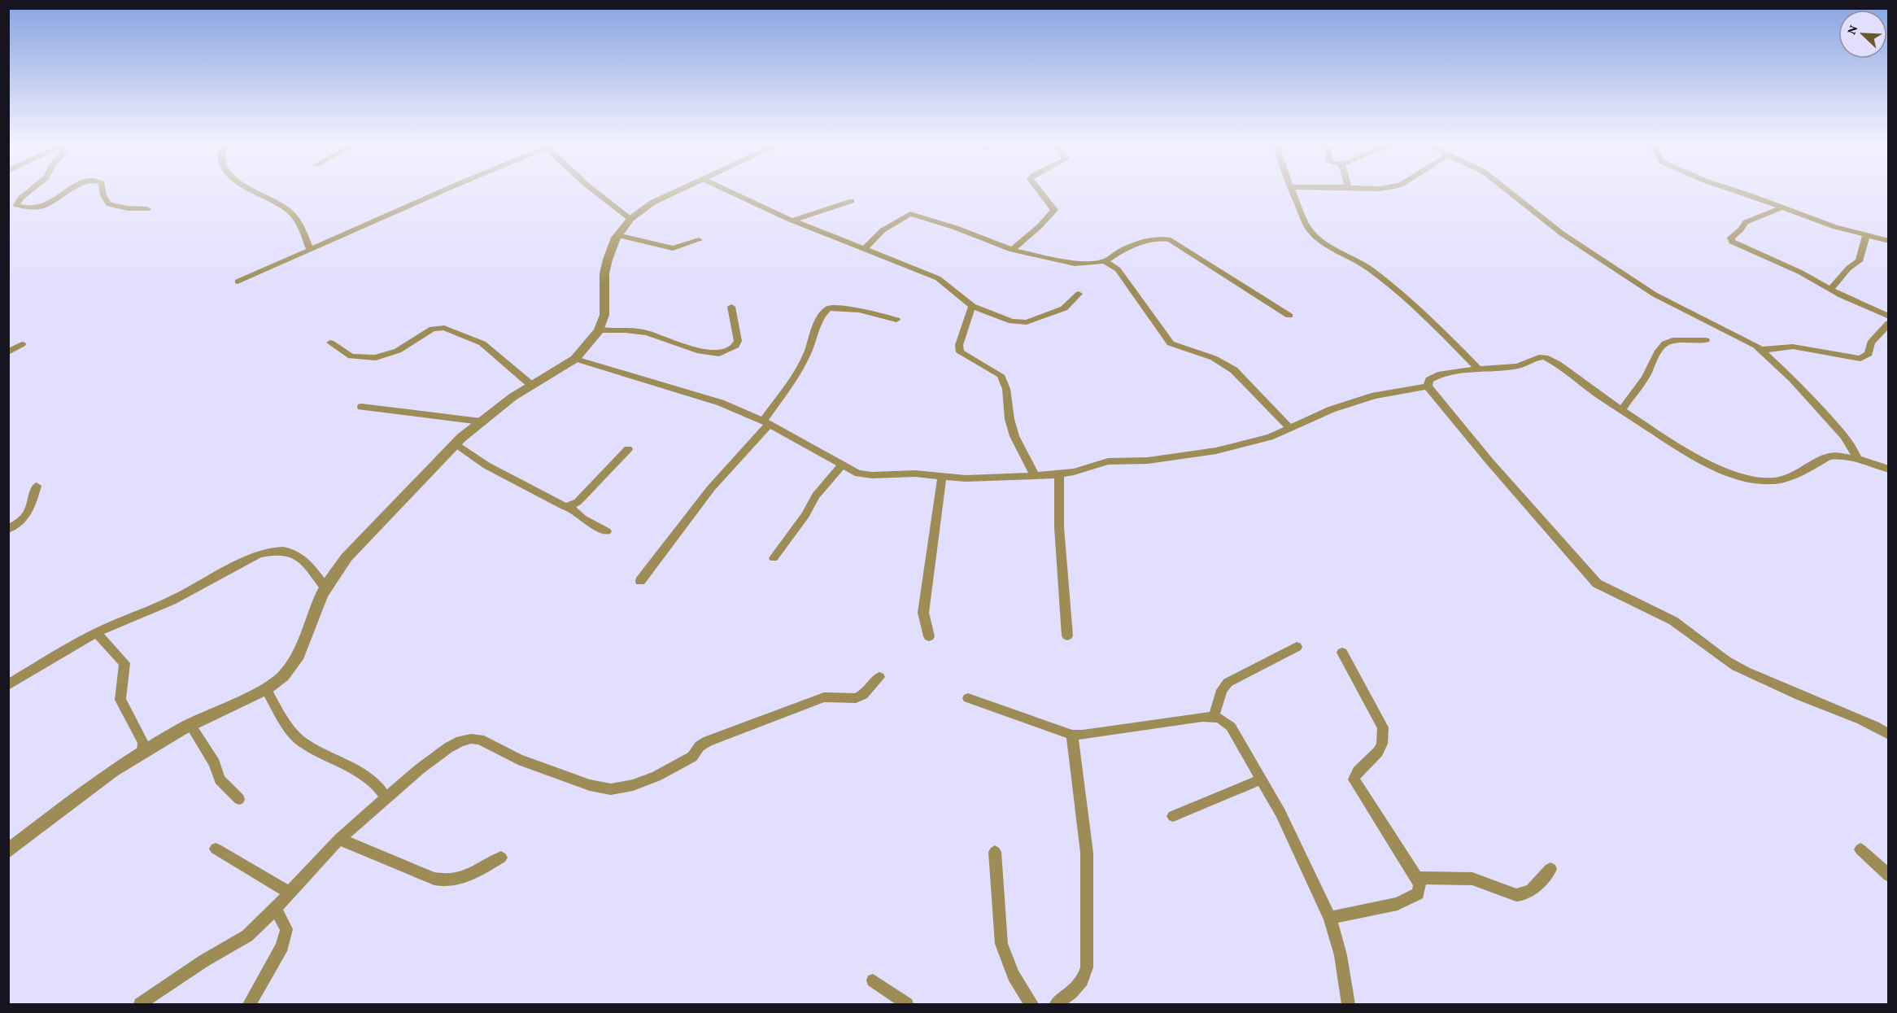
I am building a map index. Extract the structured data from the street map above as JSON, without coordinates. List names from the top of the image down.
{
  "north": "top left"
}
